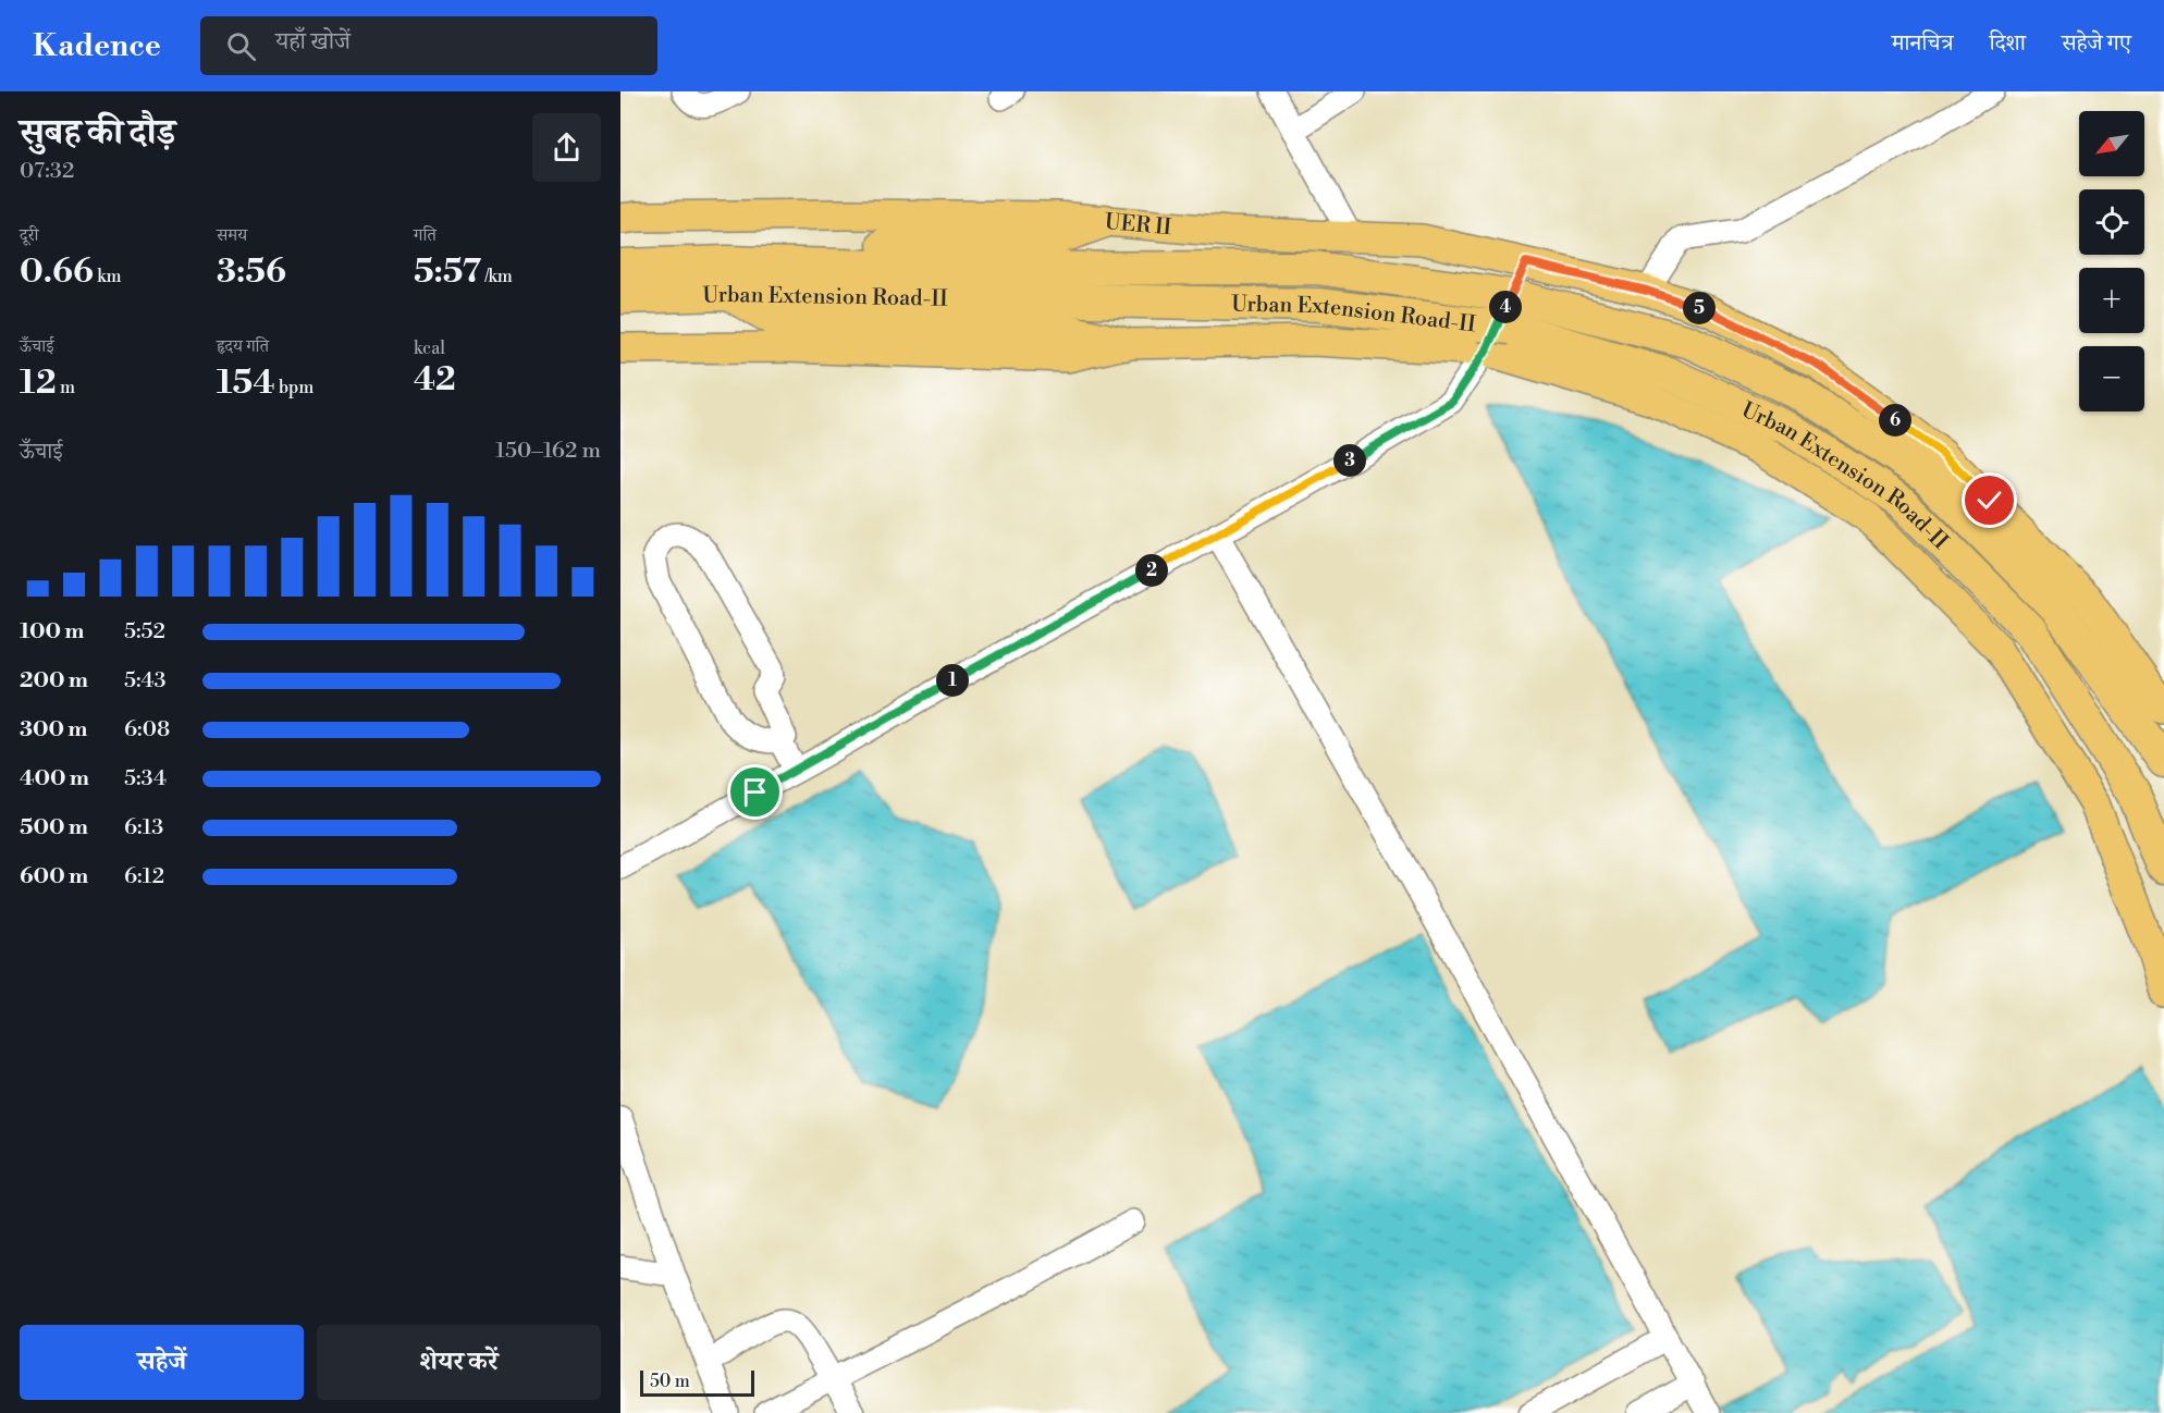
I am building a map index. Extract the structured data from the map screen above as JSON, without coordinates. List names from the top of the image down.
{
  "streets": {
    "highway": ["Urban Extension Road-II"],
    "main road": ["UER II"]
  },
  "scale_bar": "50 m",
  "north": "bottom left",
  "page": {
    "header": "Kadence",
    "search": "यहाँ खोजें",
    "nav": ["मानचित्र", "दिशा", "सहेजे गए"],
    "heading": ["सुबह की दौड़", "07:32"],
    "map_buttons": ["+", "−"],
    "stats": [
      ["दूरी", "0.66 km"],
      ["समय", "3:56"],
      ["गति", "5:57 /km"],
      ["ऊँचाई", "12 m"],
      ["हृदय गति", "154 bpm"],
      ["kcal", "42"]
    ],
    "pins": [
      "4",
      "5",
      "6",
      "3",
      "2",
      "1"
    ],
    "chart": ["ऊँचाई", "150–162 m"],
    "list": [
      {
        "name": "100 m",
        "note": "5:52"
      },
      {
        "name": "200 m",
        "note": "5:43"
      },
      {
        "name": "300 m",
        "note": "6:08"
      },
      {
        "name": "400 m",
        "note": "5:34"
      },
      {
        "name": "500 m",
        "note": "6:13"
      },
      {
        "name": "600 m",
        "note": "6:12"
      }
    ],
    "buttons": ["सहेजें", "शेयर करें"],
    "scale": "50 m"
  }
}
